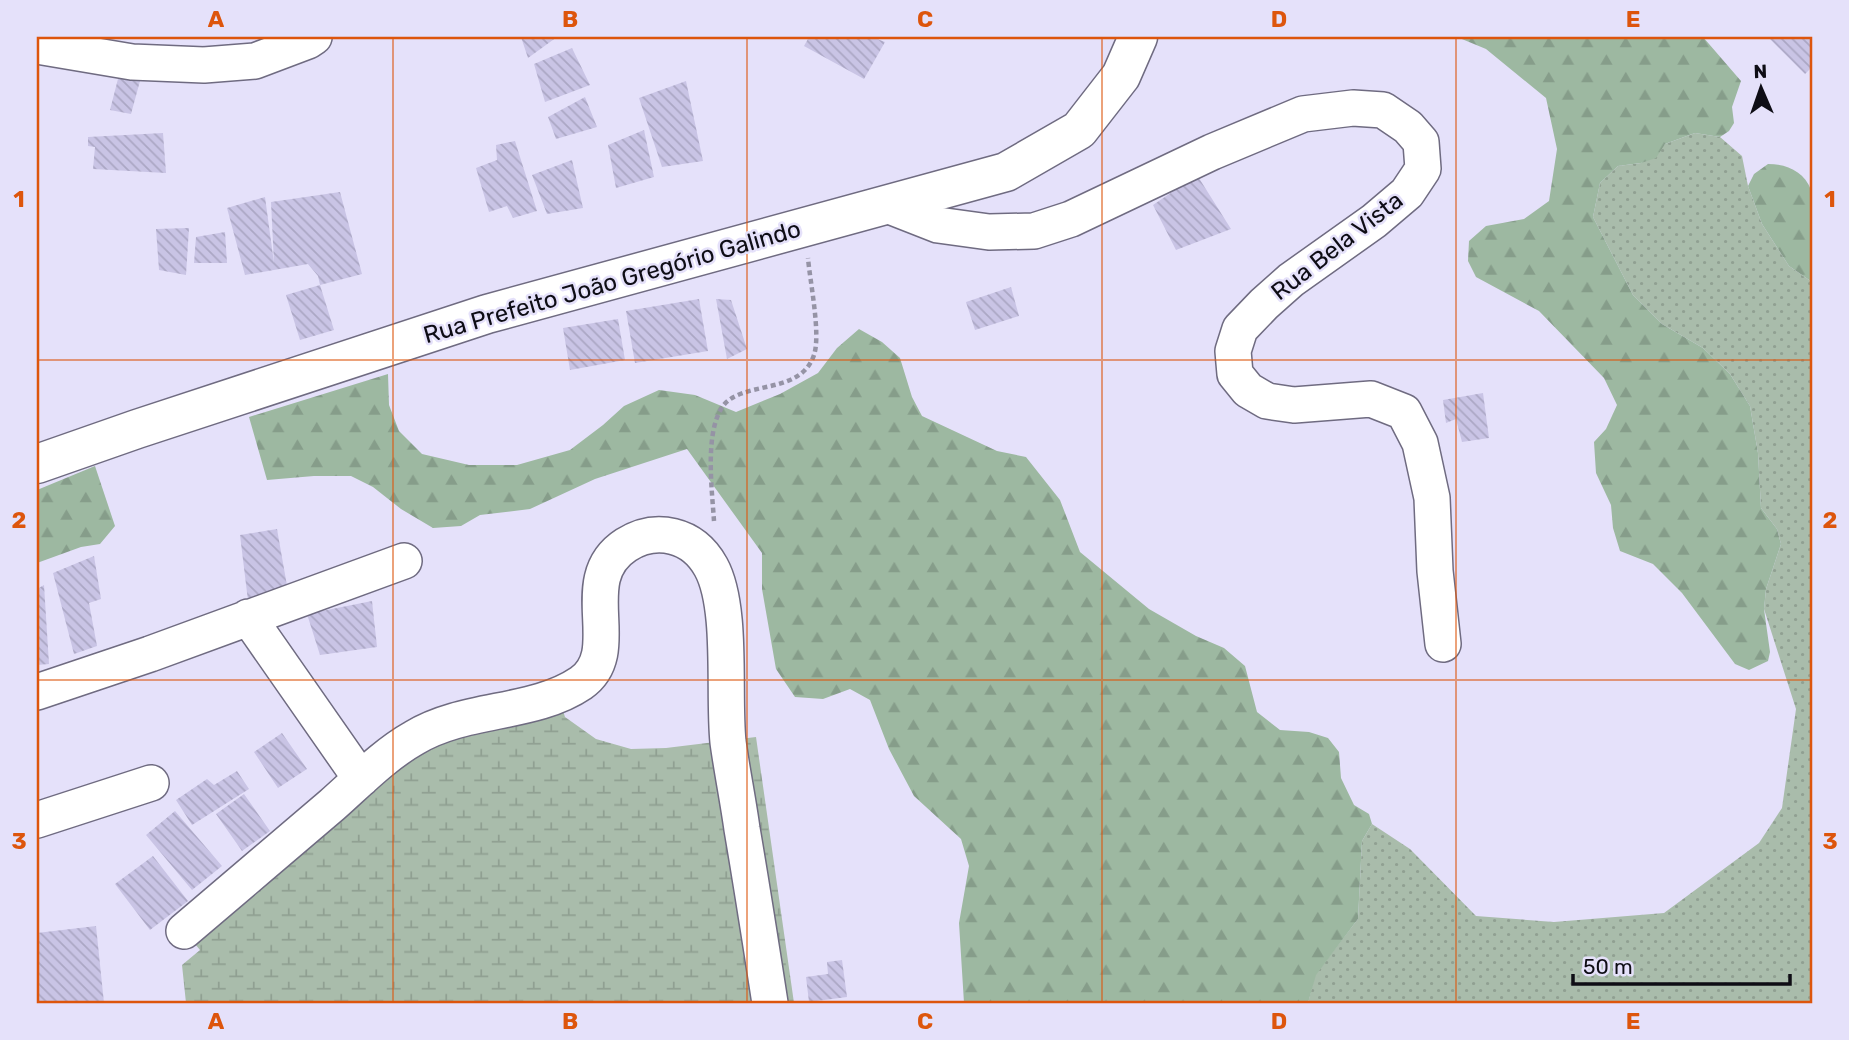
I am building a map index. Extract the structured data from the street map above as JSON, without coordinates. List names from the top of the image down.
{
  "streets": {
    "main road": ["Rua Prefeito João Gregório Galindo"],
    "street": ["Rua Bela Vista"]
  },
  "crossings": [
    ["Rua Bela Vista", "Rua Prefeito João Gregório Galindo"]
  ],
  "scale_bar": "50 m",
  "north": "top",
  "grid": {
    "columns": [
      "A",
      "B",
      "C",
      "D",
      "E"
    ],
    "rows": ["1", "2", "3"]
  }
}
